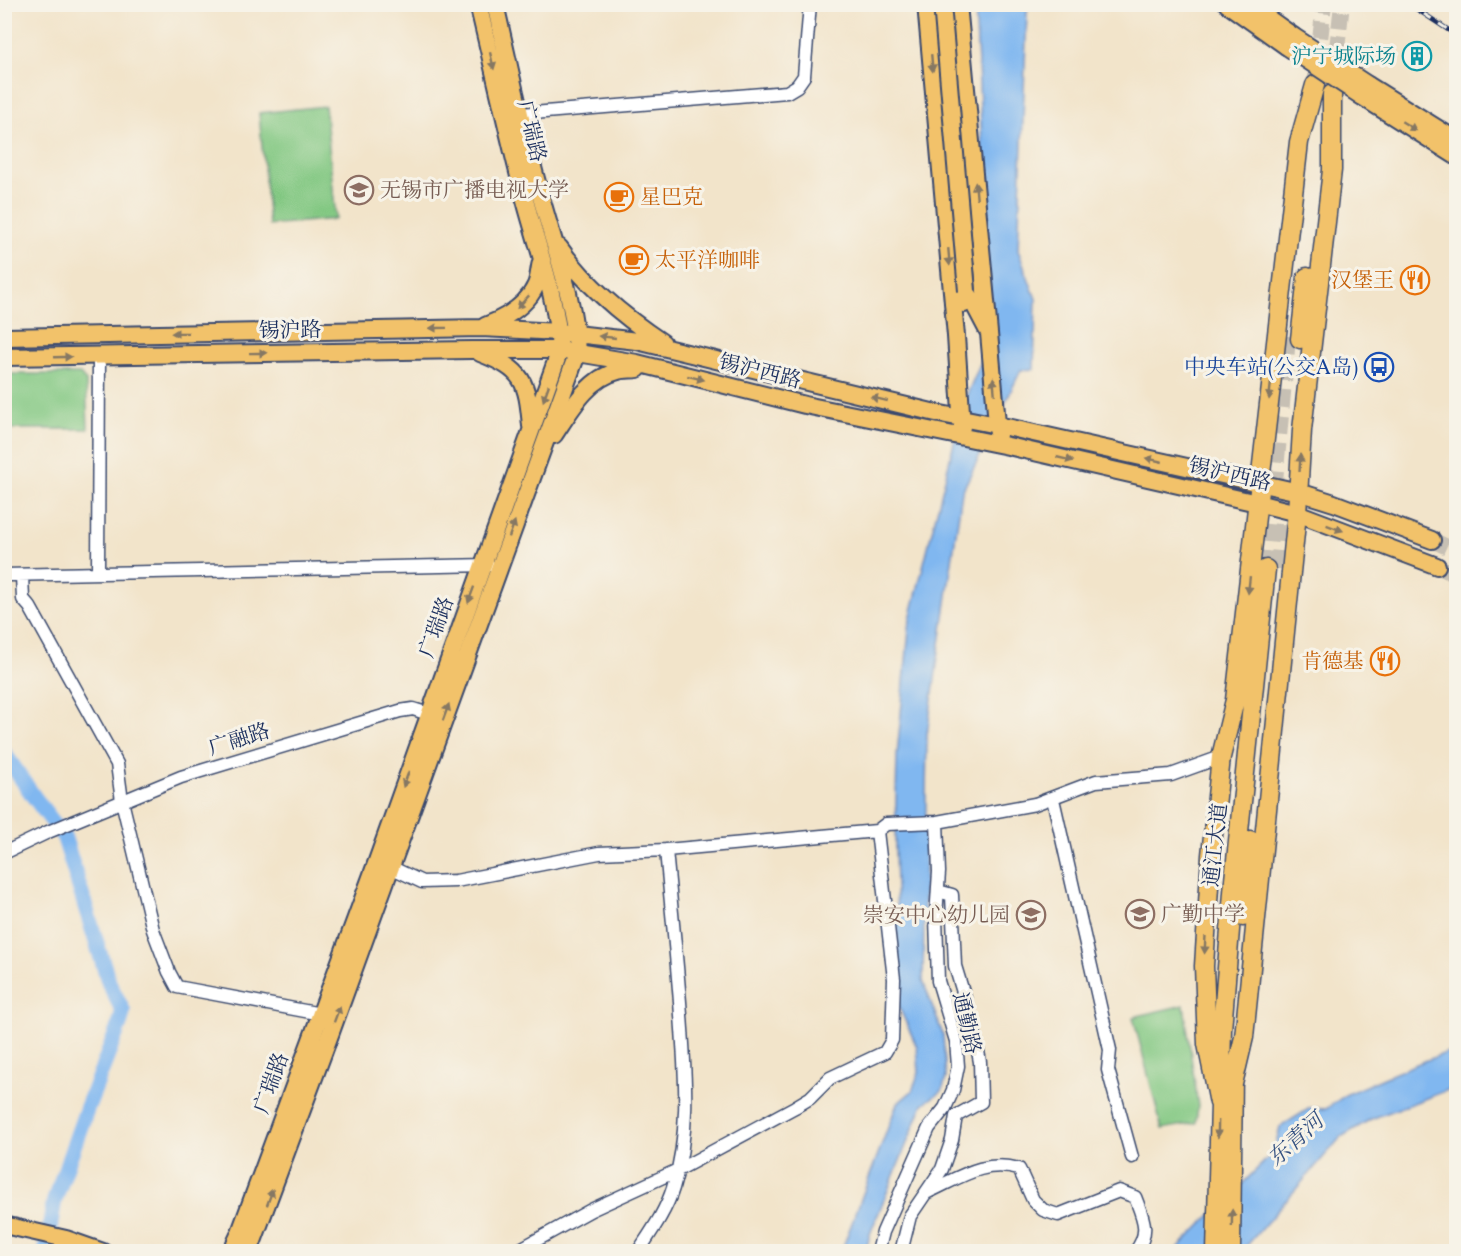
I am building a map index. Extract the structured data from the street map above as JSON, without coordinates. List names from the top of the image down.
{
  "streets": {
    "highway": ["通江大道"],
    "main road": ["广瑞路", "锡沪路", "锡沪西路"],
    "street": ["广融路", "通勤路"]
  },
  "crossings": [
    ["广瑞路", "锡沪路"],
    ["广瑞路", "锡沪西路"],
    ["广瑞路", "广融路"],
    ["锡沪路", "锡沪西路"]
  ],
  "water": ["东青河"],
  "places": {
    "building": ["沪宁城际场"],
    "school or university": ["无锡市广播电视大学", "广勤中学", "崇安中心幼儿园"],
    "cafe": ["星巴克", "太平洋咖啡"],
    "restaurant": ["汉堡王", "肯德基"],
    "bus stop": ["中央车站(公交A岛)"]
  }
}
